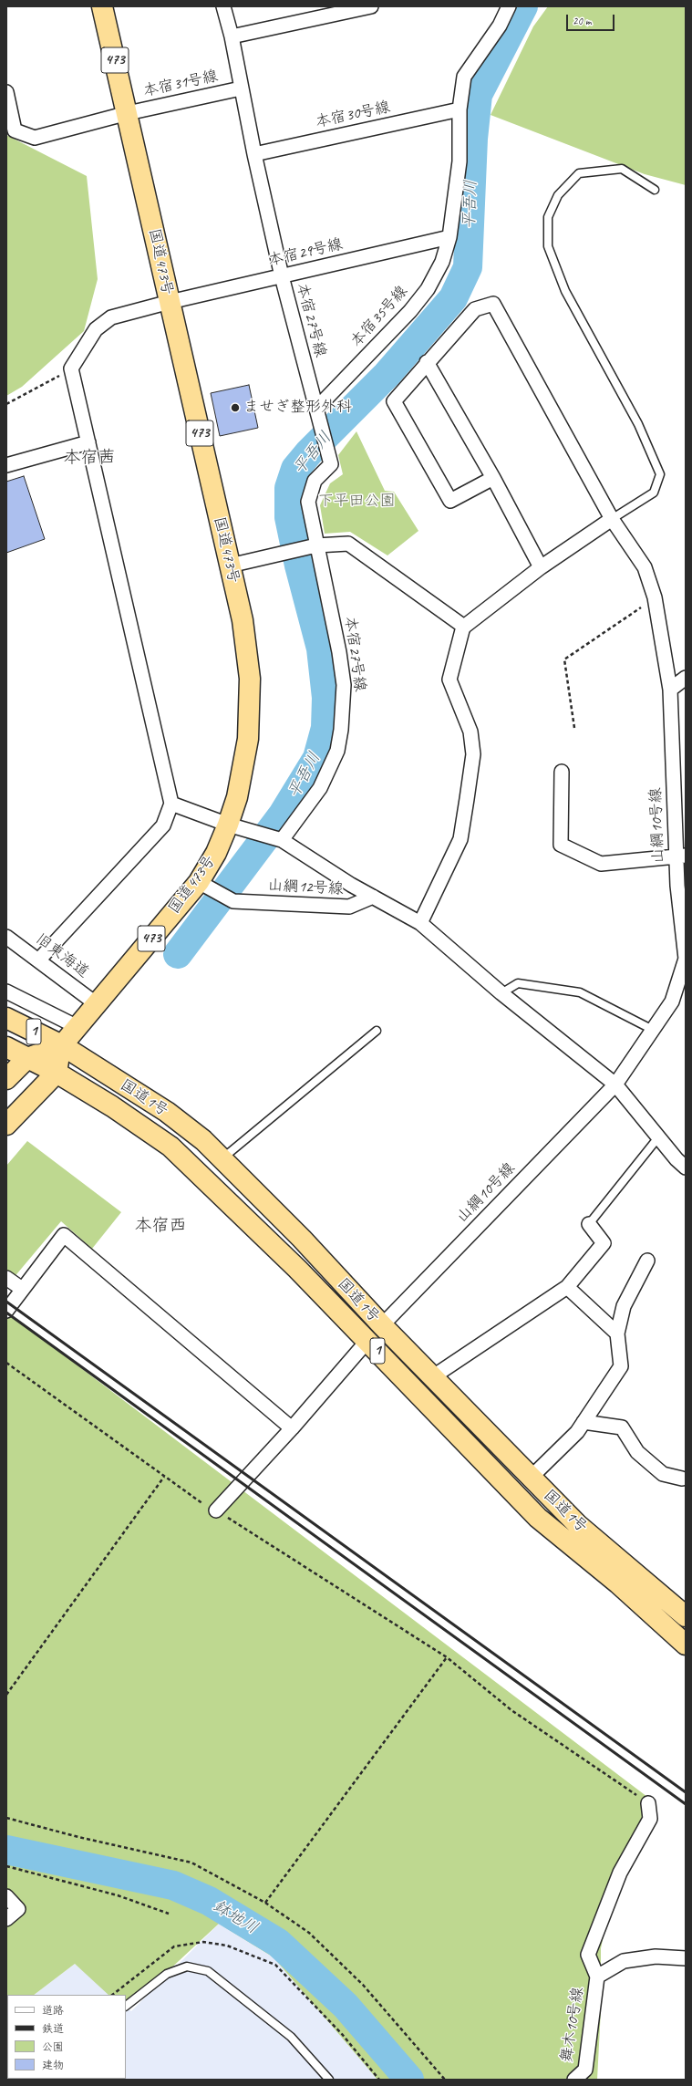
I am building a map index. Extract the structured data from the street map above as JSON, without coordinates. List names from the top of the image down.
{
  "streets": {
    "highway": [
      "473",
      "国道473号",
      "1",
      "国道1号"
    ],
    "street": [
      "本宿31号線",
      "本宿30号線",
      "本宿29号線",
      "本宿35号線",
      "本宿27号線",
      "山綱10号線",
      "山綱12号線",
      "旧東海道",
      "舞木10号線"
    ]
  },
  "crossings": [
    ["473", "国道473号"],
    ["473", "国道1号"],
    ["本宿31号線", "国道473号"],
    ["本宿31号線", "本宿27号線"],
    ["本宿30号線", "本宿35号線"],
    ["本宿30号線", "本宿27号線"],
    ["本宿29号線", "国道473号"],
    ["本宿29号線", "本宿35号線"],
    ["本宿29号線", "本宿27号線"],
    ["国道473号", "山綱12号線"],
    ["国道473号", "旧東海道"],
    ["国道473号", "国道1号"],
    ["本宿35号線", "本宿27号線"],
    ["山綱10号線", "国道1号"]
  ],
  "districts": ["本宿茜", "本宿西"],
  "water": ["平吾川", "鉢地川"],
  "parks": ["下平田公園"],
  "places": ["ませぎ整形外科"],
  "legend": [
    "道路",
    "鉄道",
    "公園",
    "建物"
  ],
  "scale_bar": "20 m"
}
